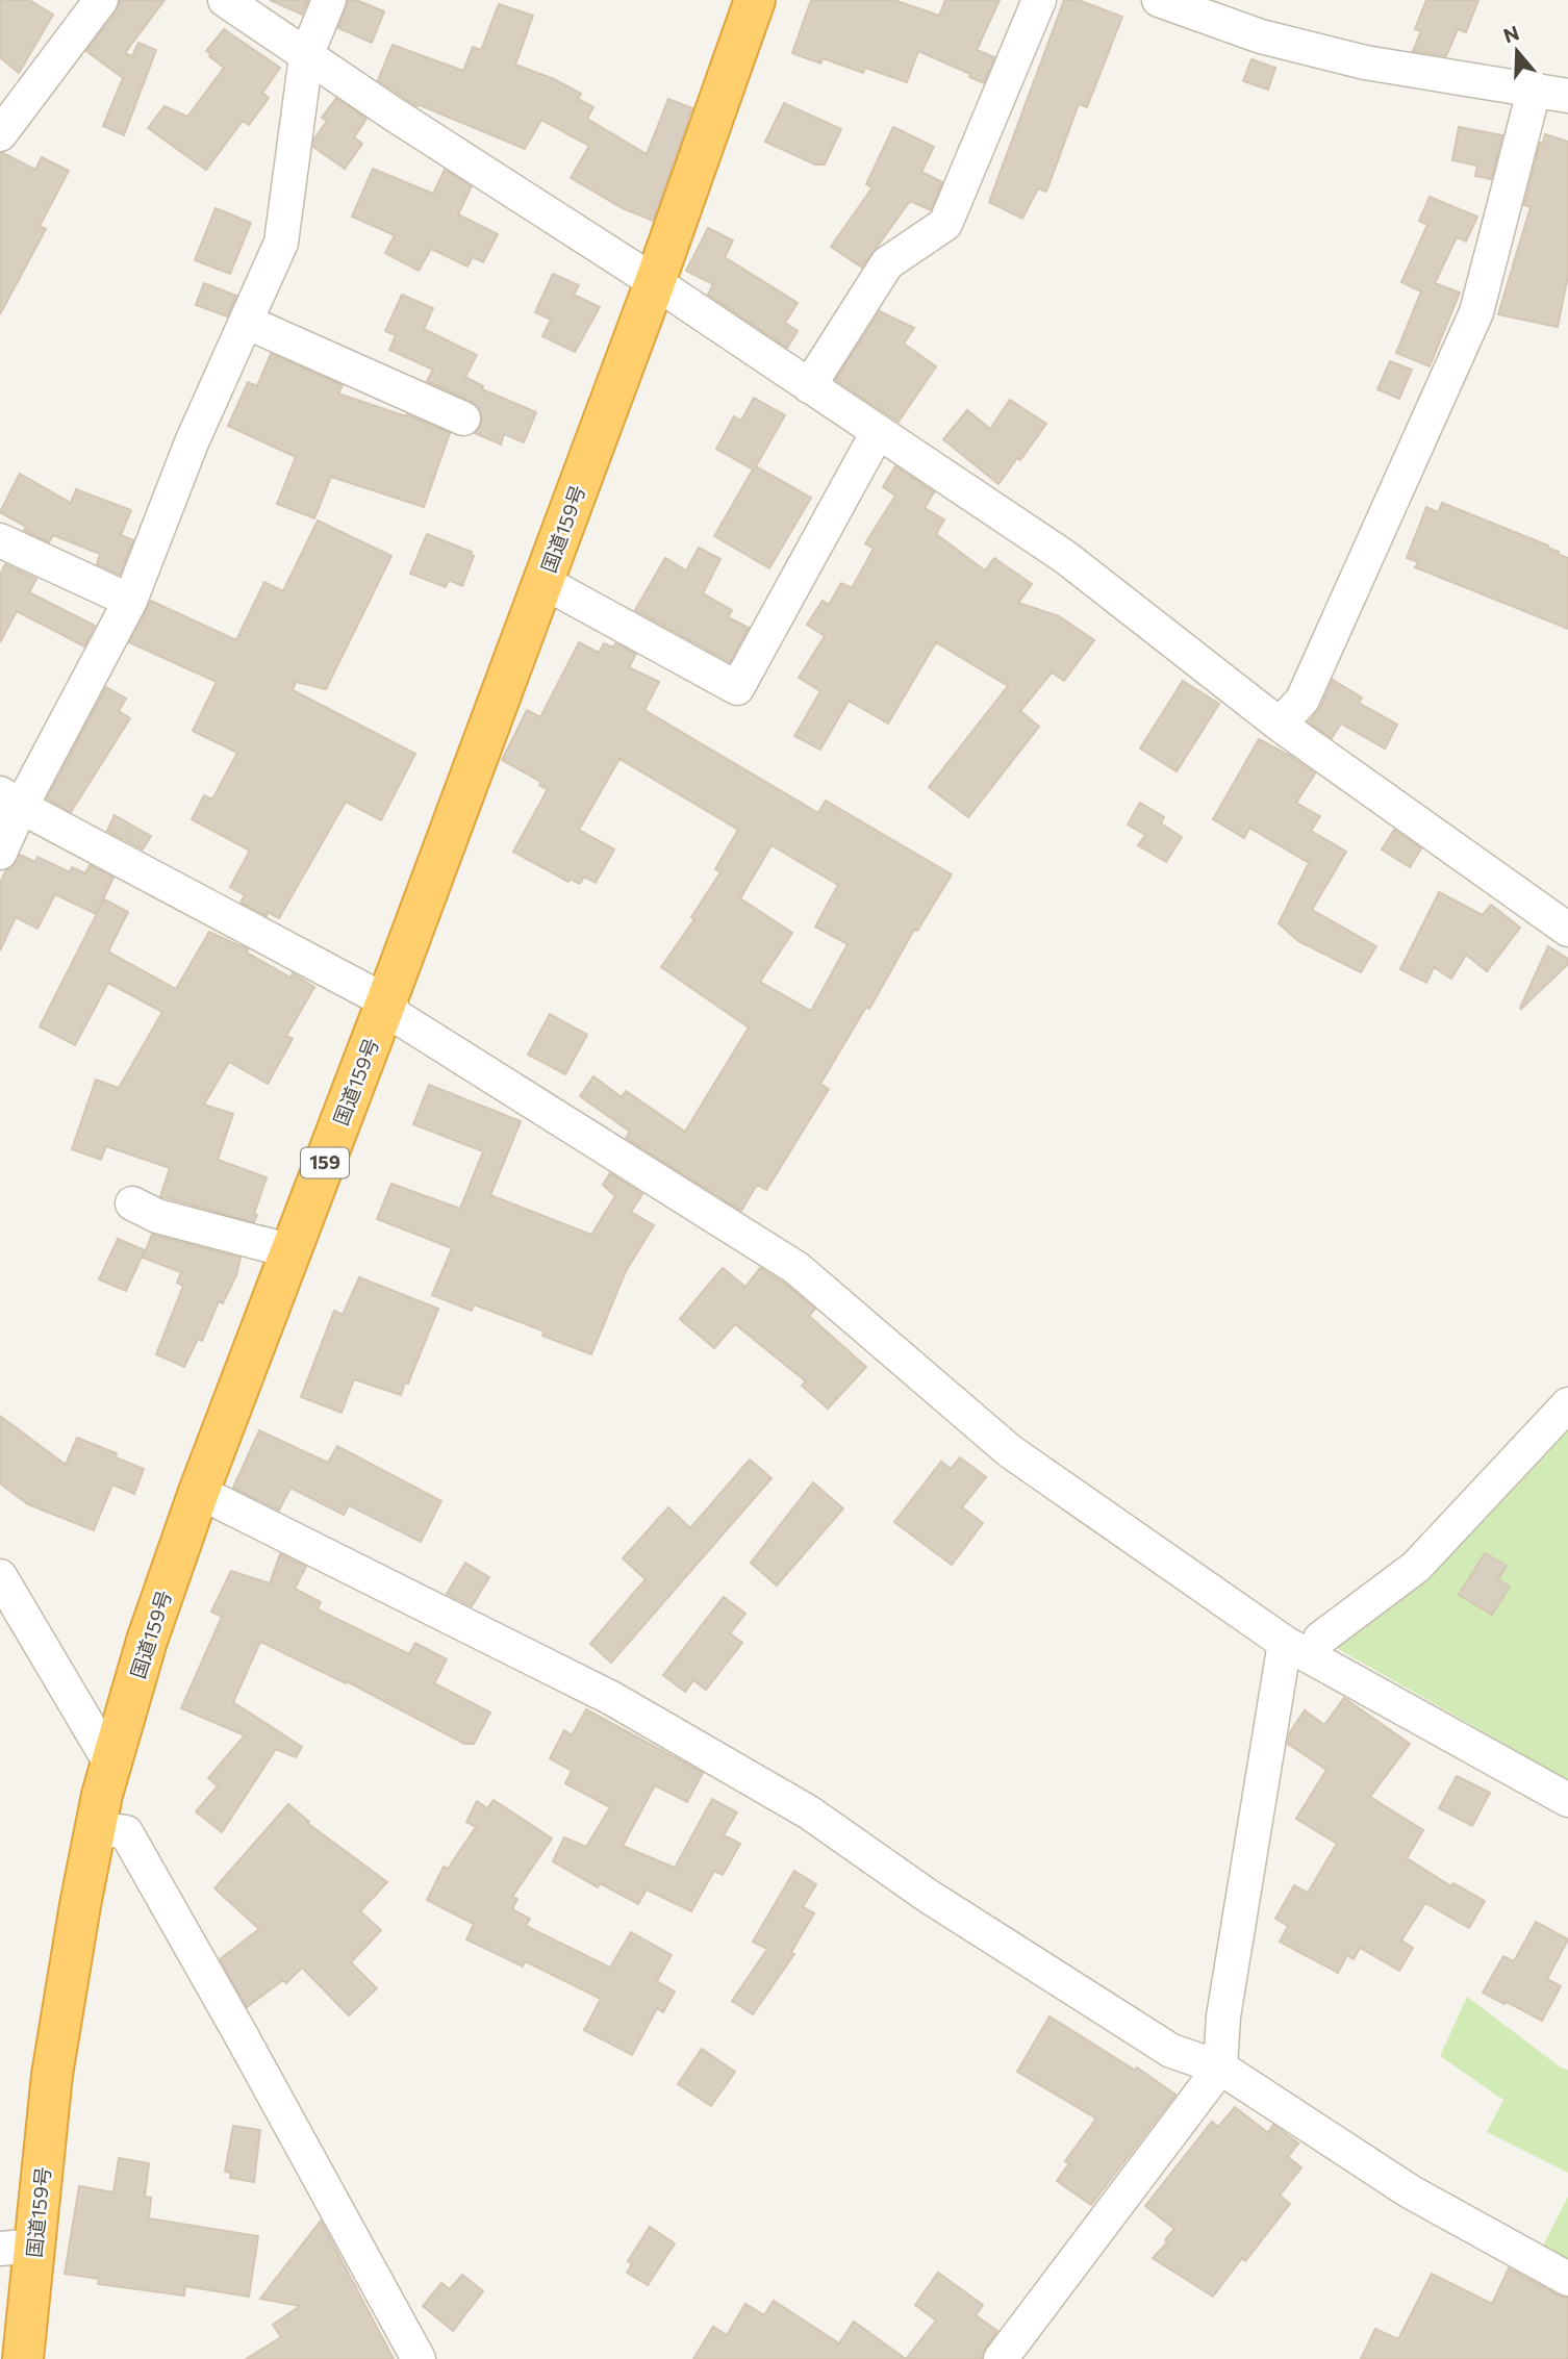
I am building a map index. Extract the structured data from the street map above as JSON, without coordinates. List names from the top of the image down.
{
  "streets": {
    "highway": ["国道159号", "159"]
  },
  "north": "top"
}
